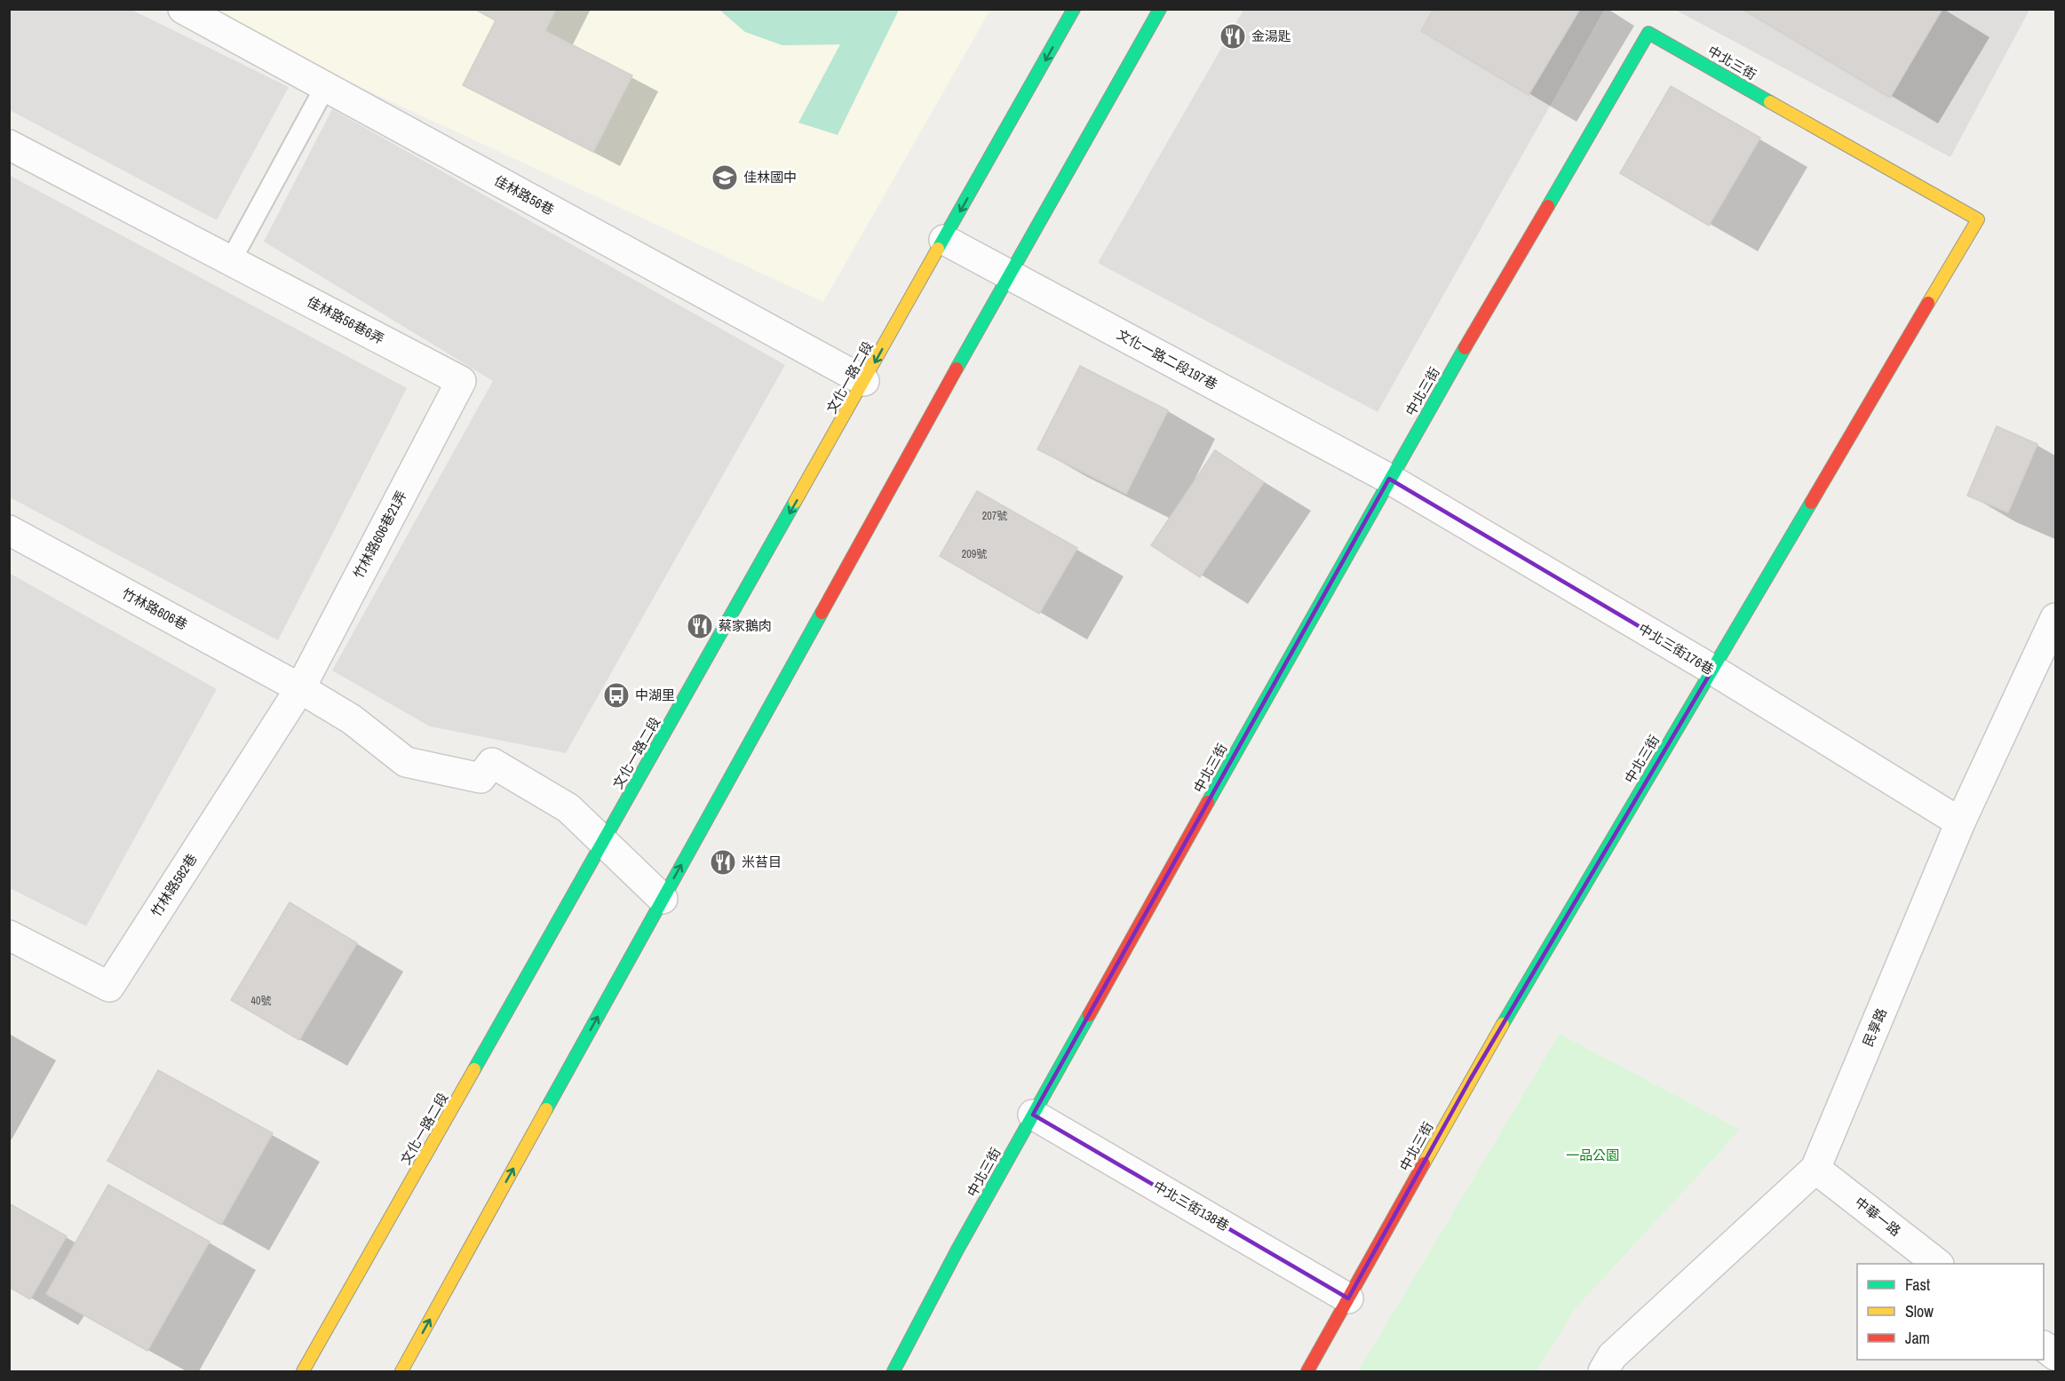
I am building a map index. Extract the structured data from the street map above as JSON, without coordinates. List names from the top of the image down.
{
  "streets": {
    "street": [
      "中北三街",
      "佳林路56巷",
      "佳林路56巷6弄",
      "文化一路二段197巷",
      "文化一路二段",
      "竹林路606巷21弄",
      "竹林路606巷",
      "中北三街176巷",
      "竹林路582巷",
      "民享路",
      "中北三街138巷",
      "中華一路"
    ]
  },
  "crossings": [
    ["中北三街", "文化一路二段197巷"],
    ["中北三街", "中北三街176巷"],
    ["中北三街", "中北三街138巷"],
    ["佳林路56巷", "文化一路二段"],
    ["佳林路56巷6弄", "竹林路606巷21弄"],
    ["文化一路二段197巷", "文化一路二段"],
    ["文化一路二段197巷", "中北三街176巷"],
    ["文化一路二段", "竹林路606巷"],
    ["竹林路606巷21弄", "竹林路606巷"],
    ["竹林路606巷21弄", "竹林路582巷"],
    ["竹林路606巷", "竹林路582巷"],
    ["中北三街176巷", "民享路"],
    ["民享路", "中華一路"]
  ],
  "parks": ["一品公園"],
  "places": {
    "restaurant": ["金湯匙", "蔡家鵝肉", "米苔目"],
    "school or university": ["佳林國中"],
    "bus stop": ["中湖里"]
  },
  "house_numbers": ["207號", "209號", "40號"],
  "legend": ["Fast", "Slow", "Jam"]
}
